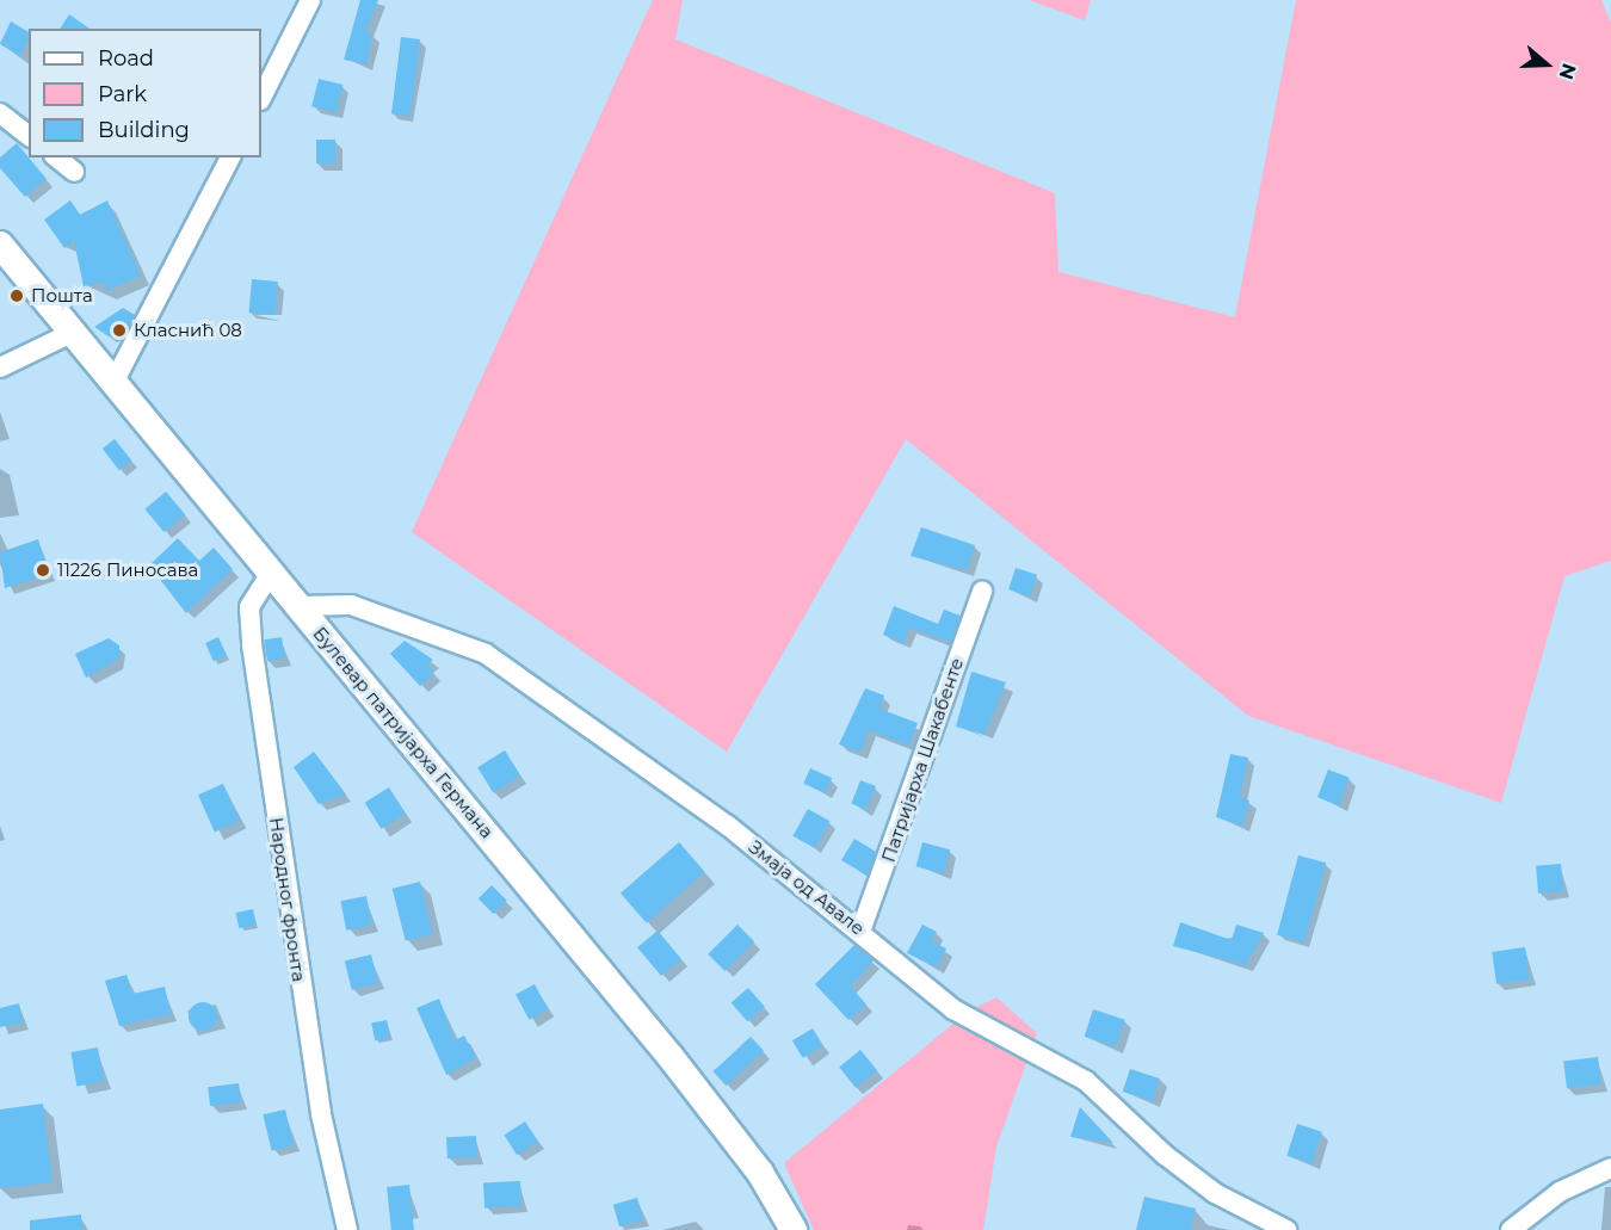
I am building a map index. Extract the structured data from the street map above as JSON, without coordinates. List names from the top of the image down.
{
  "streets": {
    "main road": ["Булевар патријарха Германа"],
    "street": ["Патријарха Шакабенте", "Змаја од Авале", "Народног фронта"]
  },
  "crossings": [
    ["Булевар патријарха Германа", "Змаја од Авале"],
    ["Булевар патријарха Германа", "Народног фронта"],
    ["Патријарха Шакабенте", "Змаја од Авале"]
  ],
  "places": ["Пошта", "Класнић 08", "11226 Пиносава"],
  "legend": ["Road", "Park", "Building"],
  "north": "right"
}
